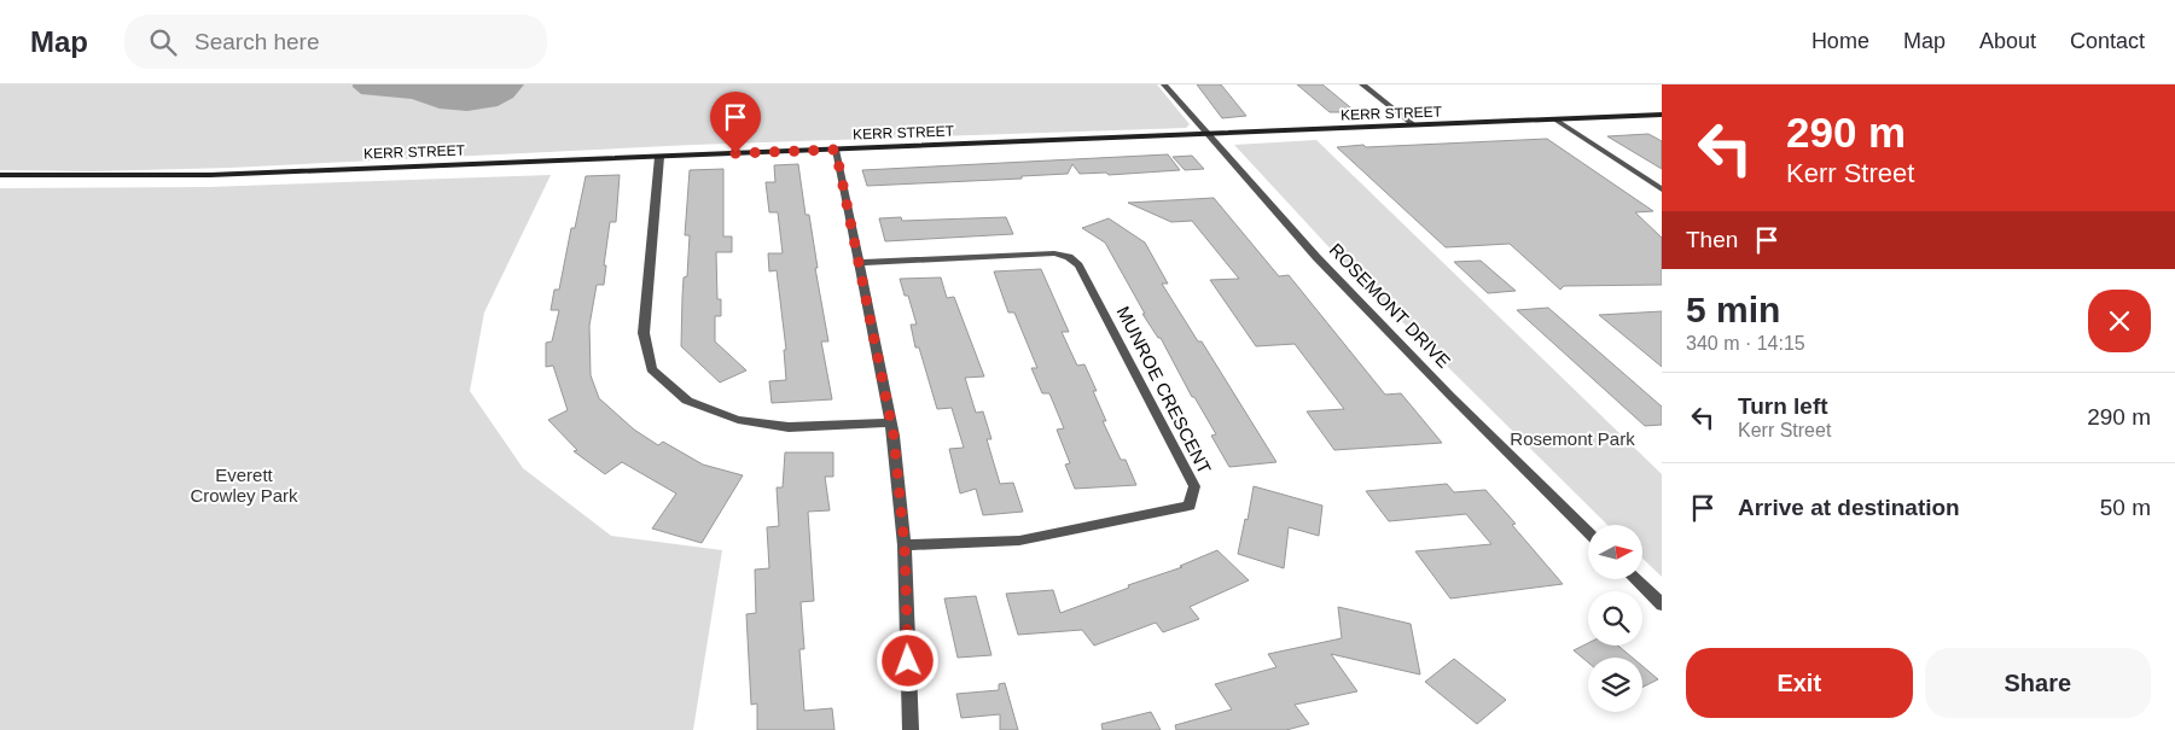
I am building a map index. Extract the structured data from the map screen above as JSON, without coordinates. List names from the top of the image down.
{
  "streets": {
    "street": ["KERR STREET", "ROSEMONT DRIVE", "MUNROE CRESCENT"]
  },
  "crossings": [
    ["KERR STREET", "ROSEMONT DRIVE"]
  ],
  "parks": ["Rosemont Park", "Everett Crowley Park"],
  "north": "right",
  "page": {
    "header": "Map",
    "search": "Search here",
    "nav": [
      "Home",
      "Map",
      "About",
      "Contact"
    ],
    "turn": ["290 m", "Kerr Street"],
    "then": "Then",
    "heading": ["5 min", "340 m · 14:15"],
    "list": [
      {
        "name": "Turn left",
        "note": "Kerr Street",
        "value": "290 m"
      },
      {
        "name": "Arrive at destination",
        "value": "50 m"
      }
    ],
    "buttons": ["Exit", "Share"]
  }
}
